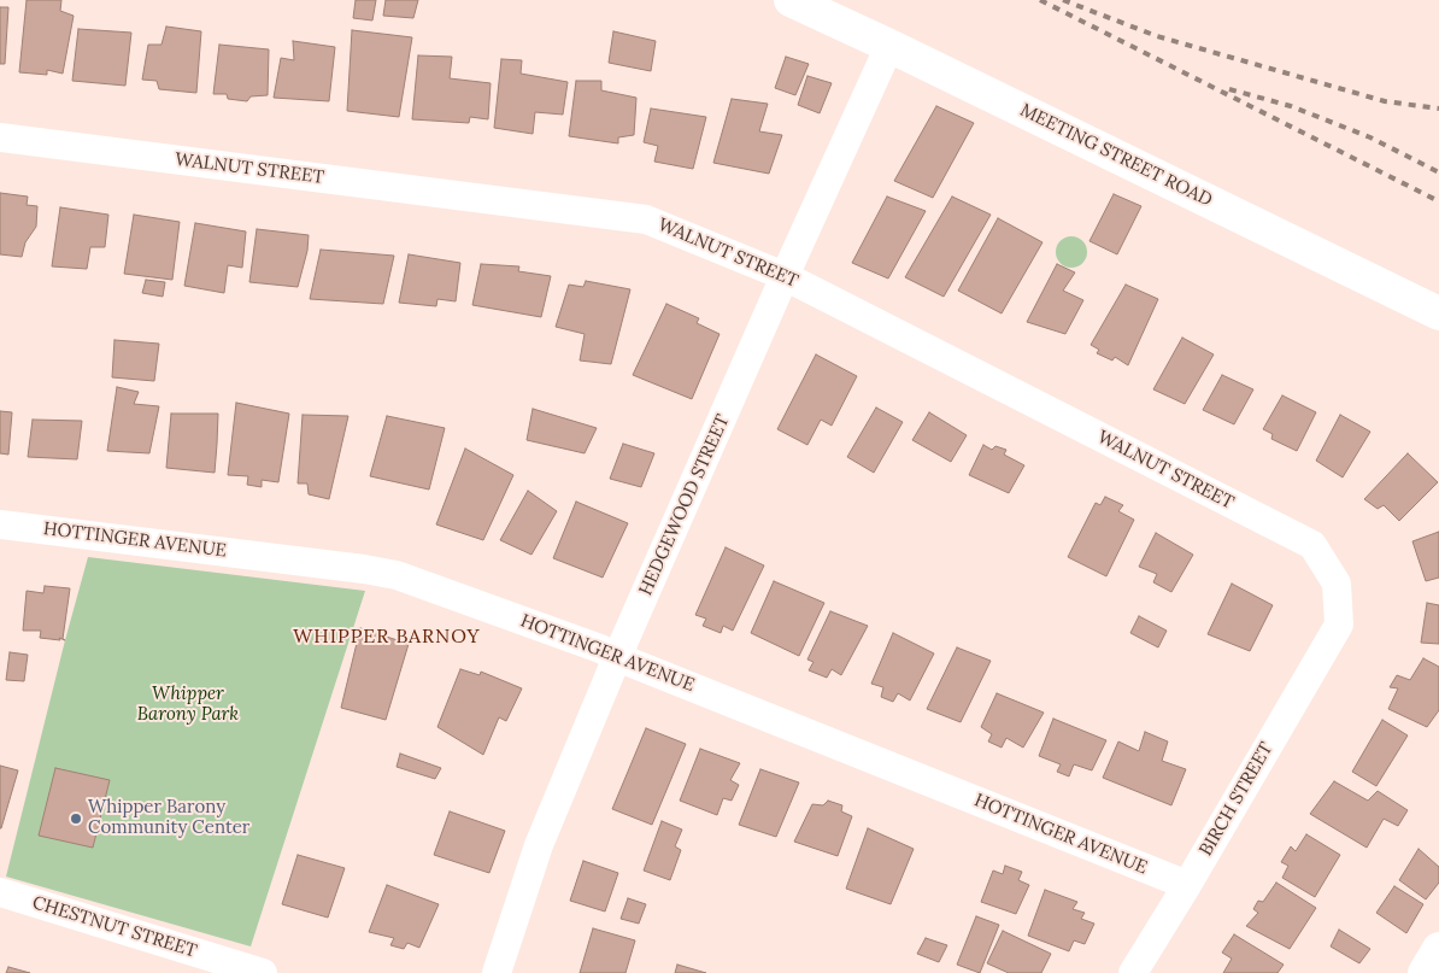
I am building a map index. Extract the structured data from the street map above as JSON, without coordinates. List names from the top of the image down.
{
  "streets": {
    "street": [
      "MEETING STREET ROAD",
      "WALNUT STREET",
      "HEDGEWOOD STREET",
      "HOTTINGER AVENUE",
      "BIRCH STREET",
      "CHESTNUT STREET"
    ]
  },
  "crossings": [
    ["MEETING STREET ROAD", "HEDGEWOOD STREET"],
    ["WALNUT STREET", "HEDGEWOOD STREET"],
    ["WALNUT STREET", "BIRCH STREET"],
    ["HEDGEWOOD STREET", "HOTTINGER AVENUE"],
    ["HOTTINGER AVENUE", "BIRCH STREET"]
  ],
  "districts": ["WHIPPER BARNOY"],
  "parks": ["Whipper Barony Park"],
  "places": ["Whipper Barony Community Center"]
}
